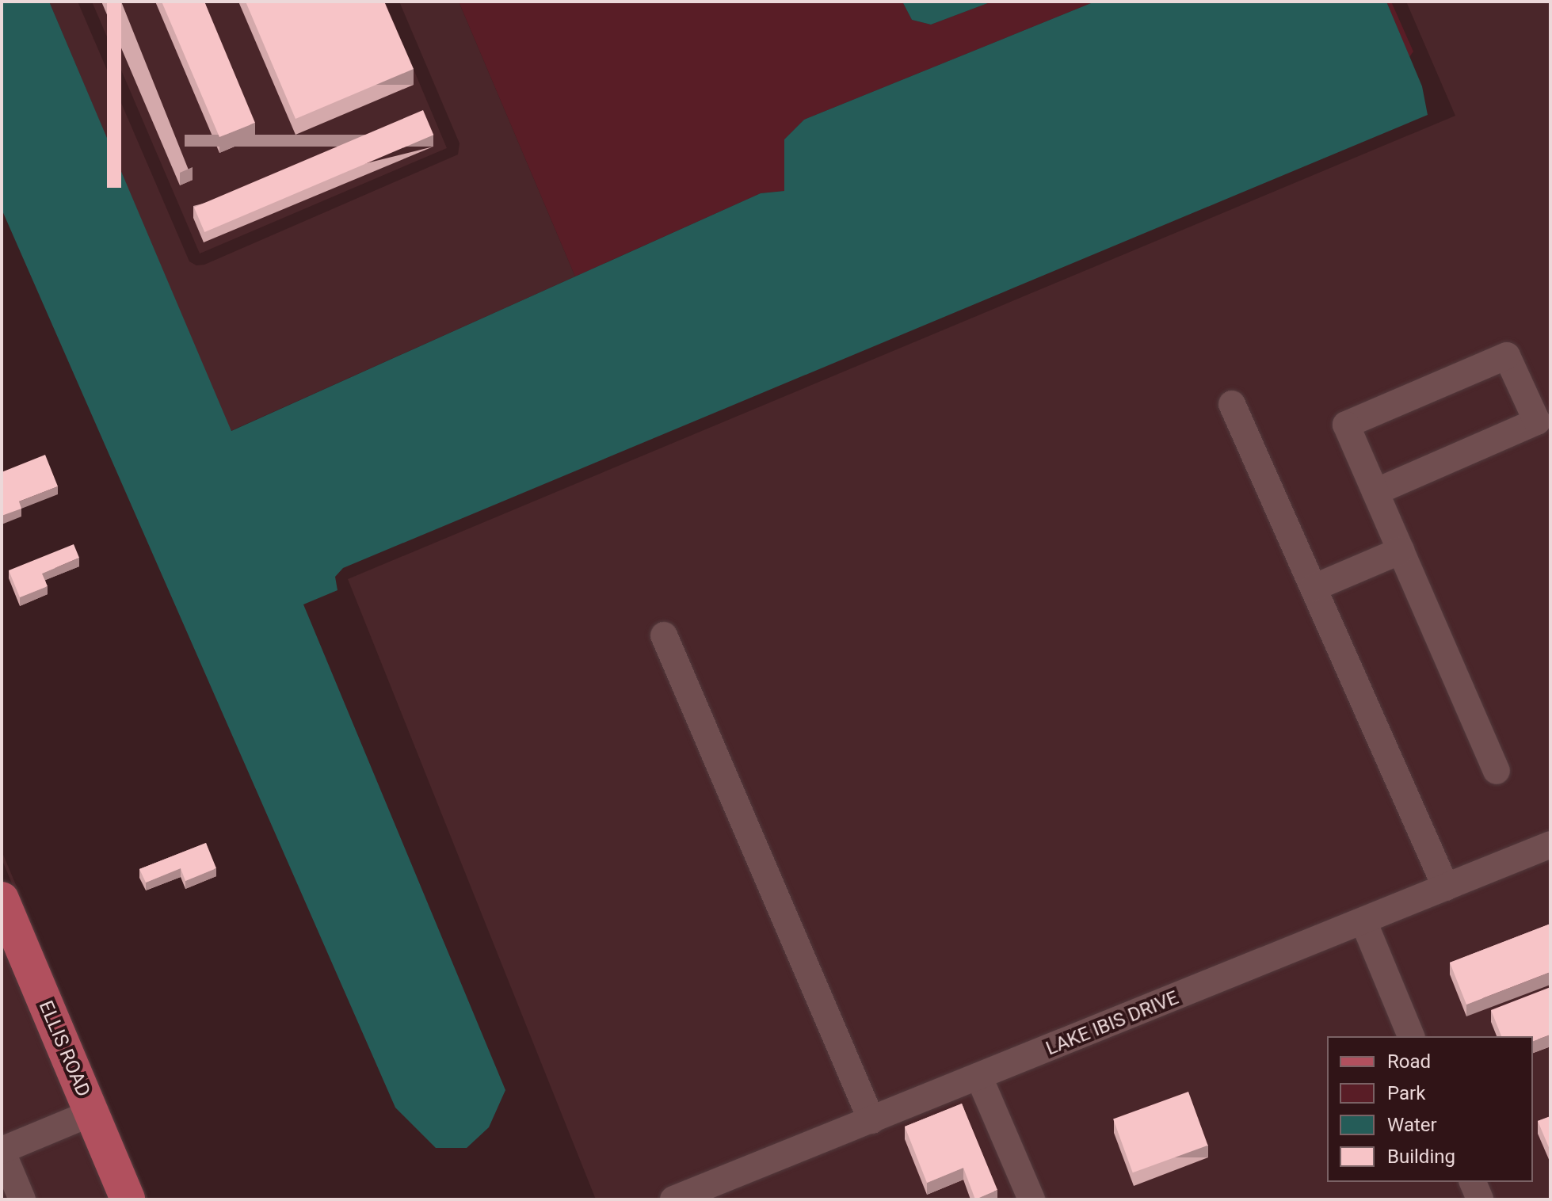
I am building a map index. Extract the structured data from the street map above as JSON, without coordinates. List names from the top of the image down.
{
  "streets": {
    "main road": ["ELLIS ROAD"],
    "street": ["LAKE IBIS DRIVE"]
  },
  "legend": [
    "Road",
    "Park",
    "Water",
    "Building"
  ]
}
